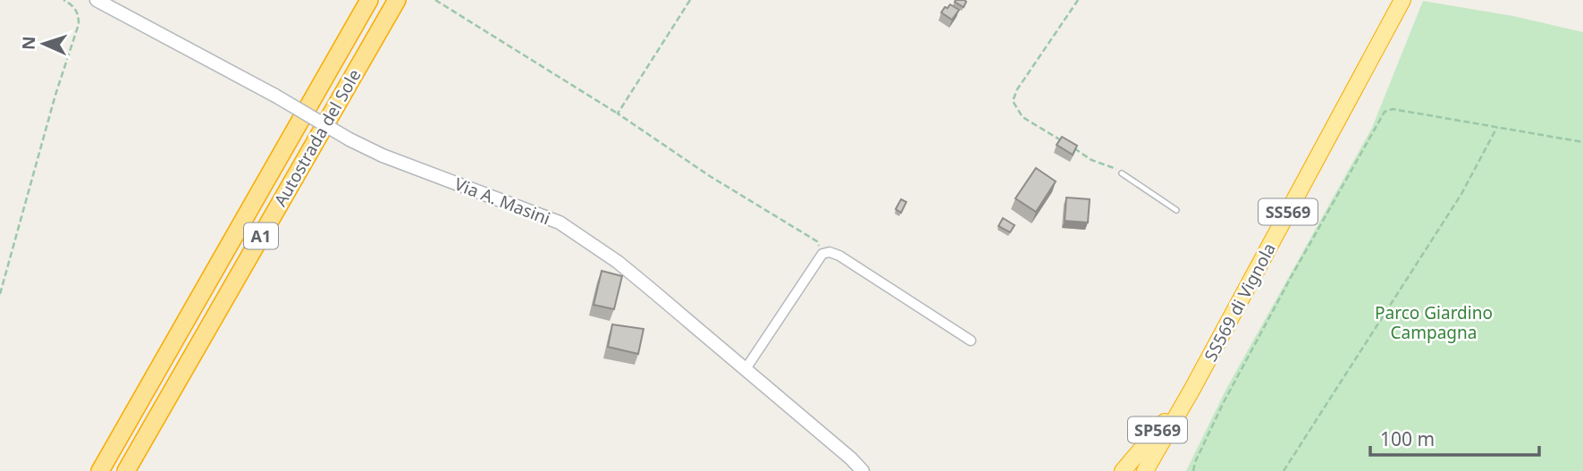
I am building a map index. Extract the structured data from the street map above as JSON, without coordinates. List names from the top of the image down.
{
  "streets": {
    "highway": [
      "Autostrada del Sole",
      "SS569",
      "A1",
      "SS569 di Vignola",
      "SP569"
    ],
    "street": ["Via A. Masini"]
  },
  "crossings": [
    ["SS569 di Vignola", "SP569"]
  ],
  "parks": ["Parco Giardino Campagna"],
  "scale_bar": "100 m",
  "north": "left"
}
